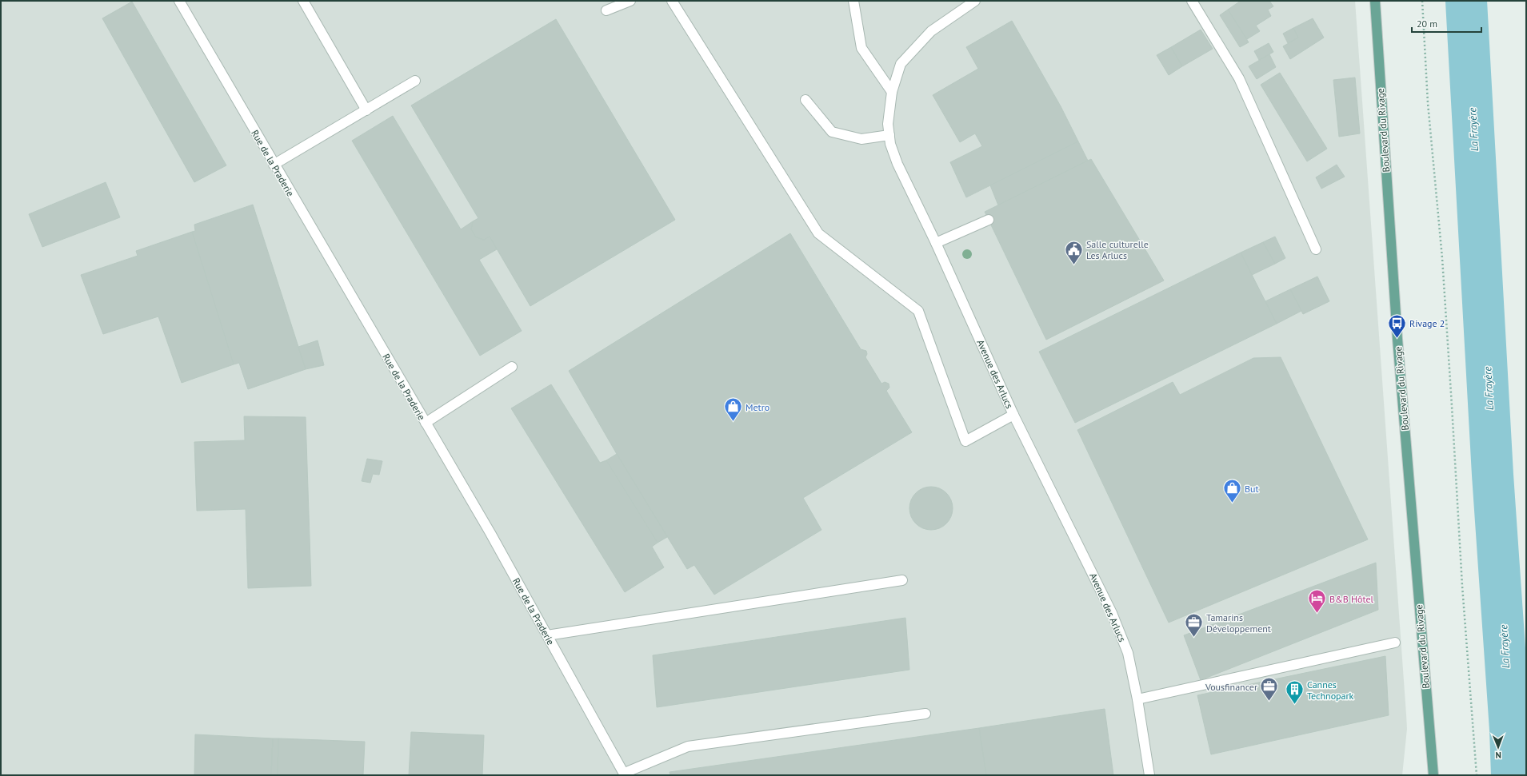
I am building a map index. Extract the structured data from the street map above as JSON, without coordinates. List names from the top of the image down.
{
  "streets": {
    "main road": ["Boulevard du Rivage"],
    "street": ["Rue de la Praderie", "Avenue des Arlucs"]
  },
  "water": ["La Frayère"],
  "places": {
    "public building": ["Salle culturelle Les Arlucs"],
    "bus stop": ["Rivage 2"],
    "shop": ["Metro", "But"],
    "hotel": ["B&B Hôtel"],
    "office": ["Tamarins Développement", "Vousfinancer"],
    "building": ["Cannes Technopark"]
  },
  "scale_bar": "20 m",
  "north": "bottom"
}
